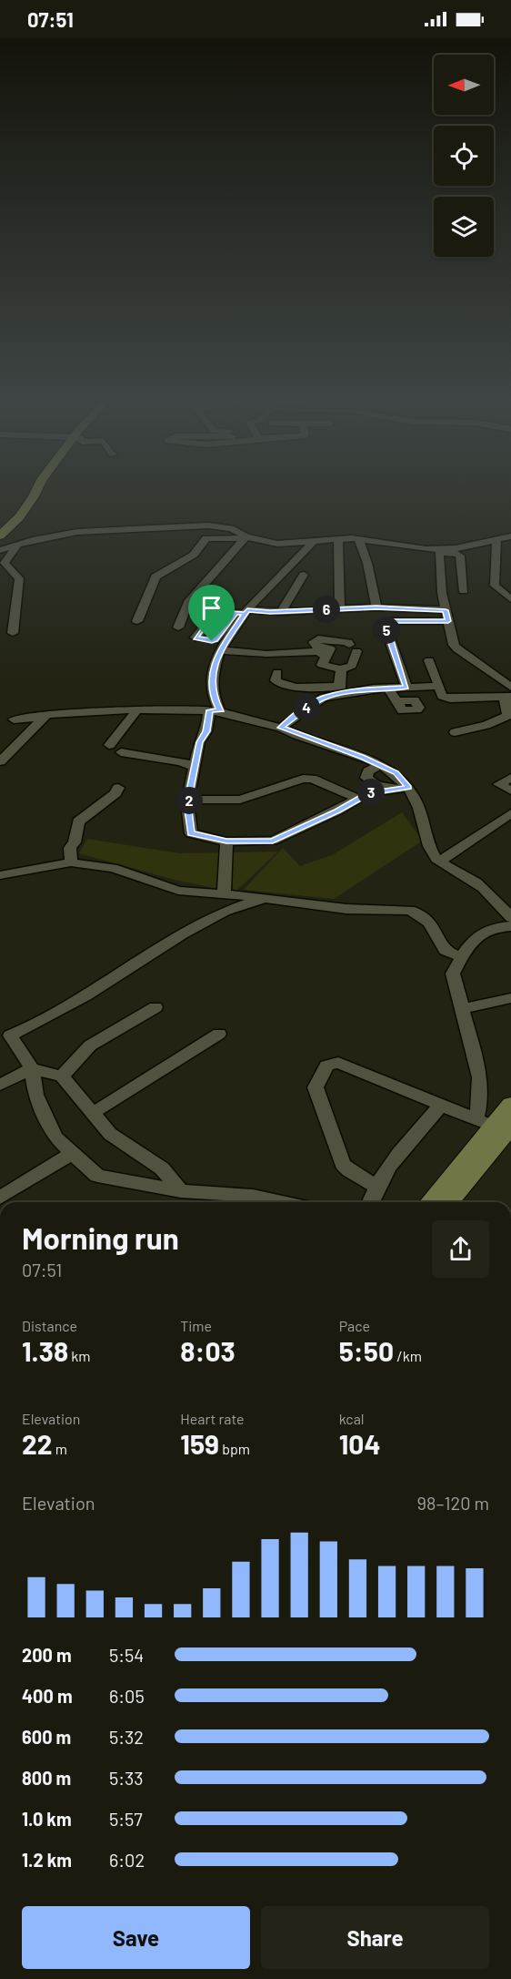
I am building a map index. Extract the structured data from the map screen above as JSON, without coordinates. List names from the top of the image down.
{
  "north": "left",
  "page": {
    "status": "07:51",
    "pins": [
      "6",
      "5",
      "4",
      "3",
      "2"
    ],
    "heading": ["Morning run", "07:51"],
    "stats": [
      ["Distance", "1.38 km"],
      ["Time", "8:03"],
      ["Pace", "5:50 /km"],
      ["Elevation", "22 m"],
      ["Heart rate", "159 bpm"],
      ["kcal", "104"]
    ],
    "chart": ["Elevation", "98–120 m"],
    "list": [
      {
        "name": "200 m",
        "note": "5:54"
      },
      {
        "name": "400 m",
        "note": "6:05"
      },
      {
        "name": "600 m",
        "note": "5:32"
      },
      {
        "name": "800 m",
        "note": "5:33"
      },
      {
        "name": "1.0 km",
        "note": "5:57"
      },
      {
        "name": "1.2 km",
        "note": "6:02"
      }
    ],
    "buttons": ["Save", "Share"]
  }
}
